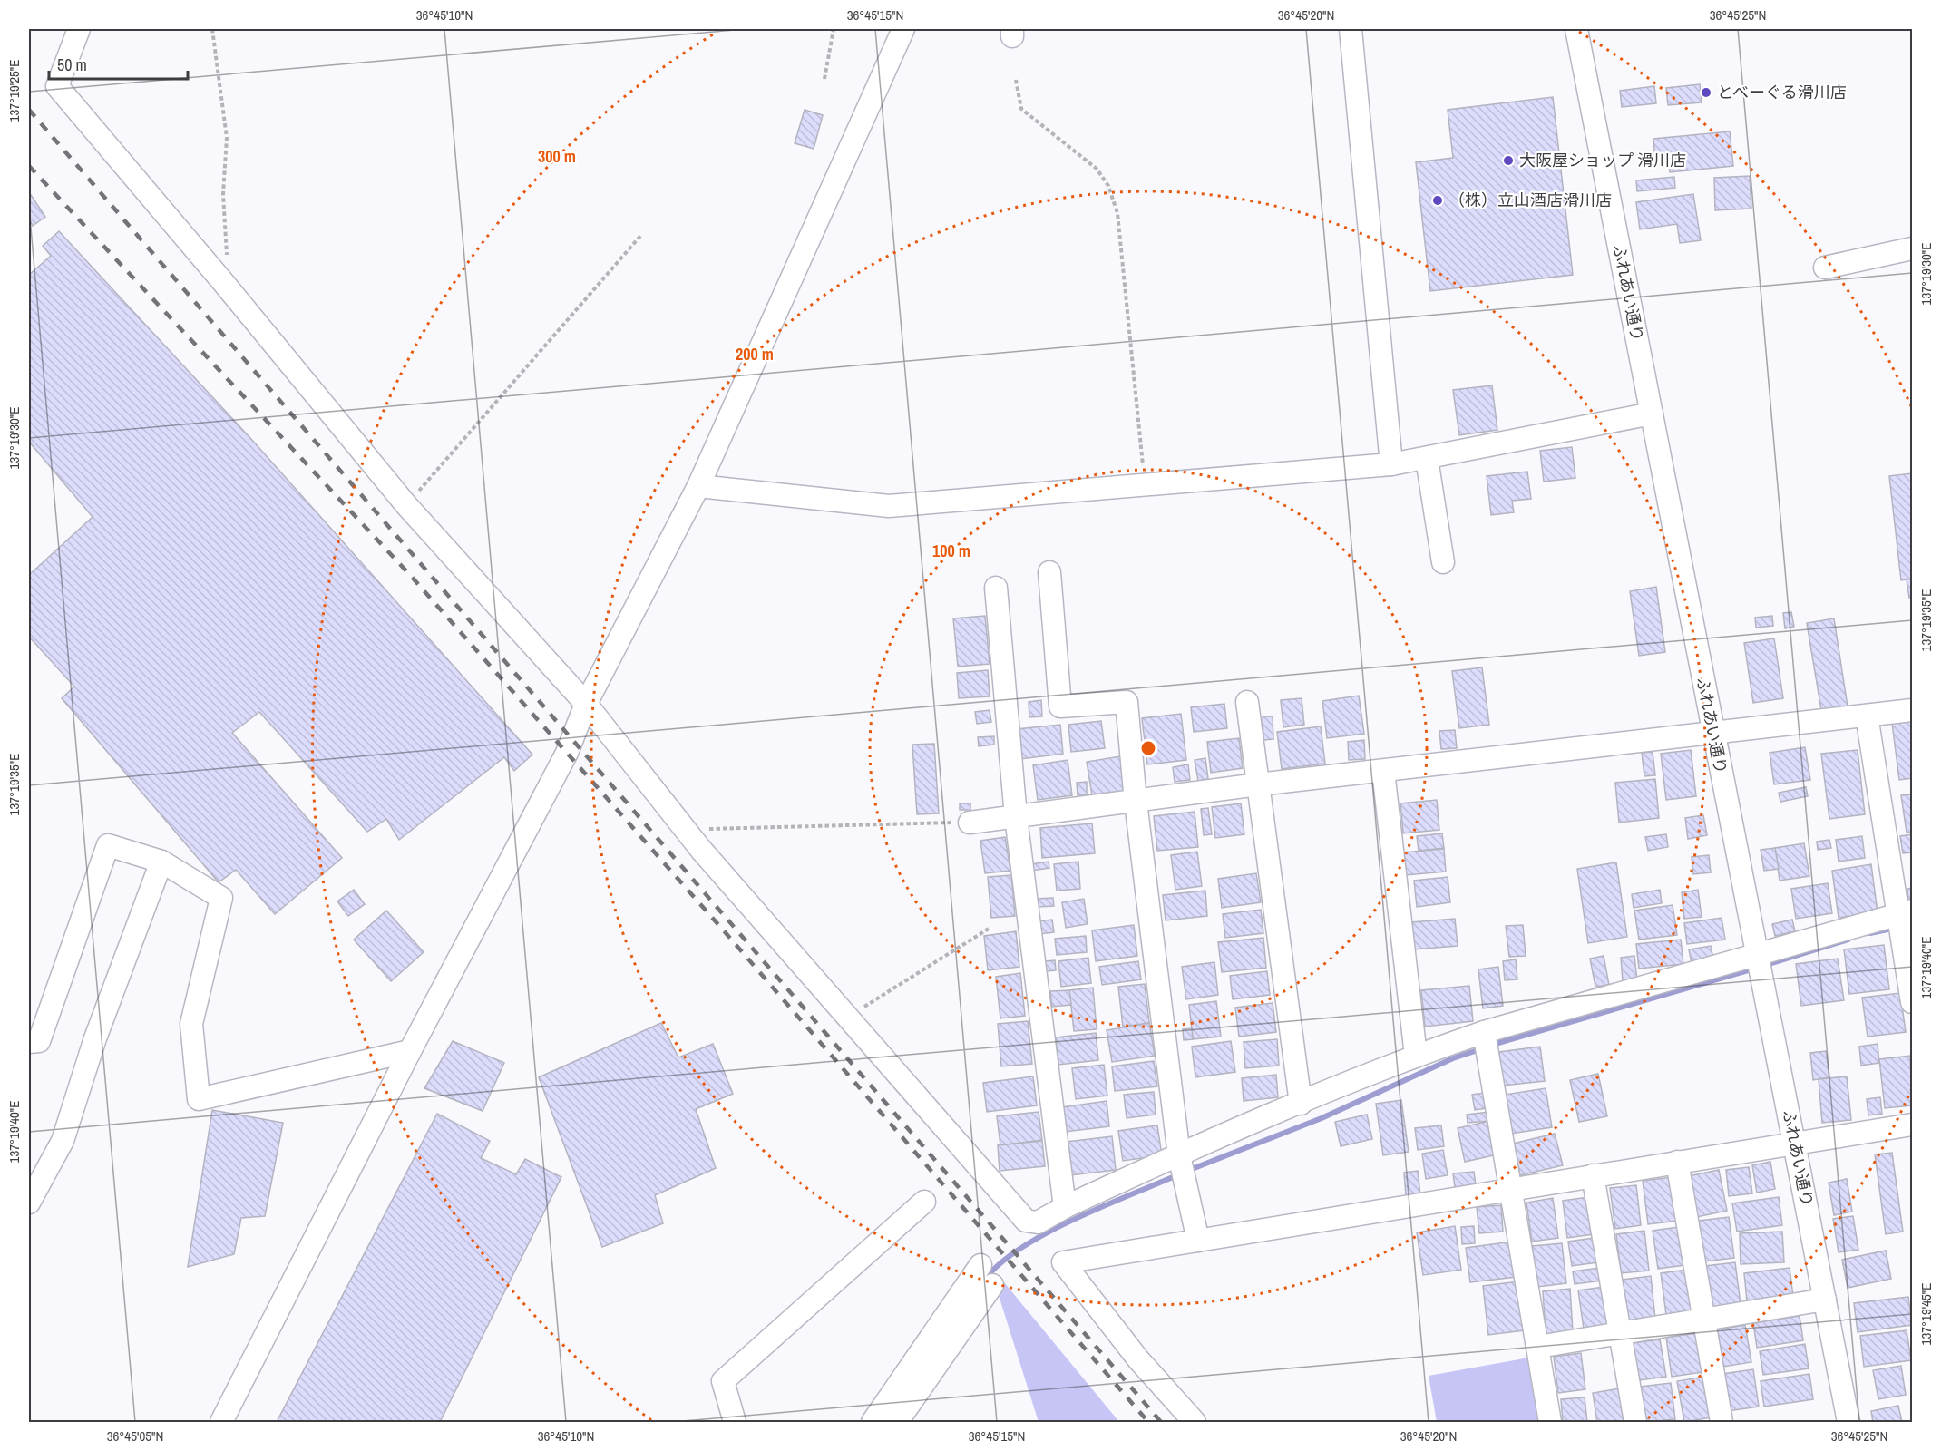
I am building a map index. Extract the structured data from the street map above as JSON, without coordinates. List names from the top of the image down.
{
  "streets": {
    "street": ["ふれあい通り"]
  },
  "places": ["とべーぐる滑川店", "大阪屋ショップ 滑川店", "（株）立山酒店滑川店"],
  "scale_bar": "50 m",
  "coordinates": [
    "36°45'10\"N",
    "36°45'15\"N",
    "36°45'20\"N",
    "36°45'25\"N",
    "137°19'25\"E",
    "137°19'30\"E",
    "137°19'35\"E",
    "137°19'40\"E",
    "137°19'45\"E",
    "36°45'05\"N"
  ],
  "rings": ["300 m", "200 m", "100 m"]
}
